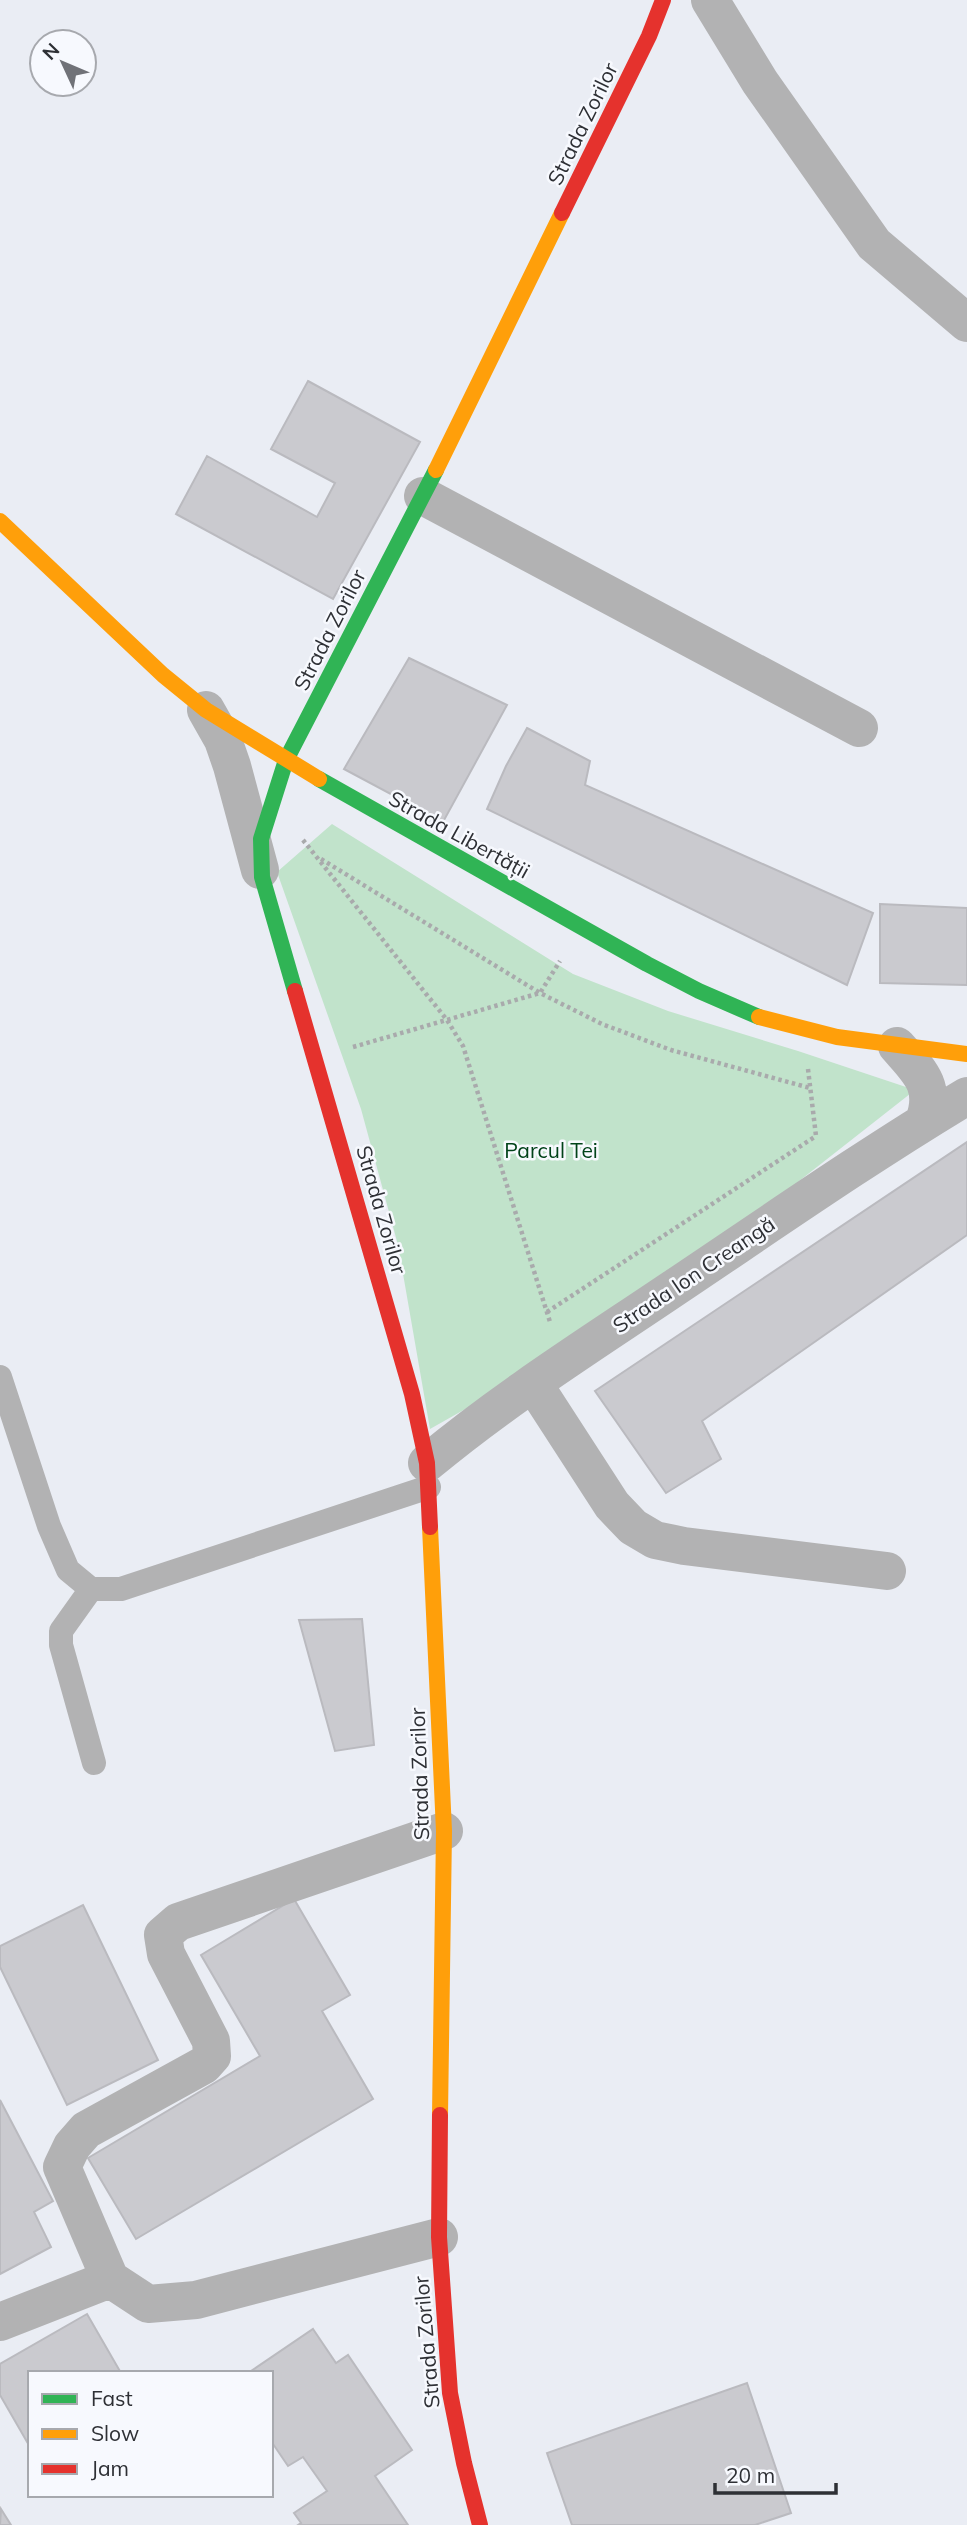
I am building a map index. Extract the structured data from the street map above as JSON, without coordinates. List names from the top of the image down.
{
  "streets": {
    "street": ["Strada Zorilor", "Strada Libertății", "Strada Ion Creangă"]
  },
  "crossings": [
    ["Strada Zorilor", "Strada Libertății"],
    ["Strada Zorilor", "Strada Ion Creangă"]
  ],
  "parks": ["Parcul Tei"],
  "legend": ["Fast", "Slow", "Jam"],
  "scale_bar": "20 m",
  "north": "top left"
}
